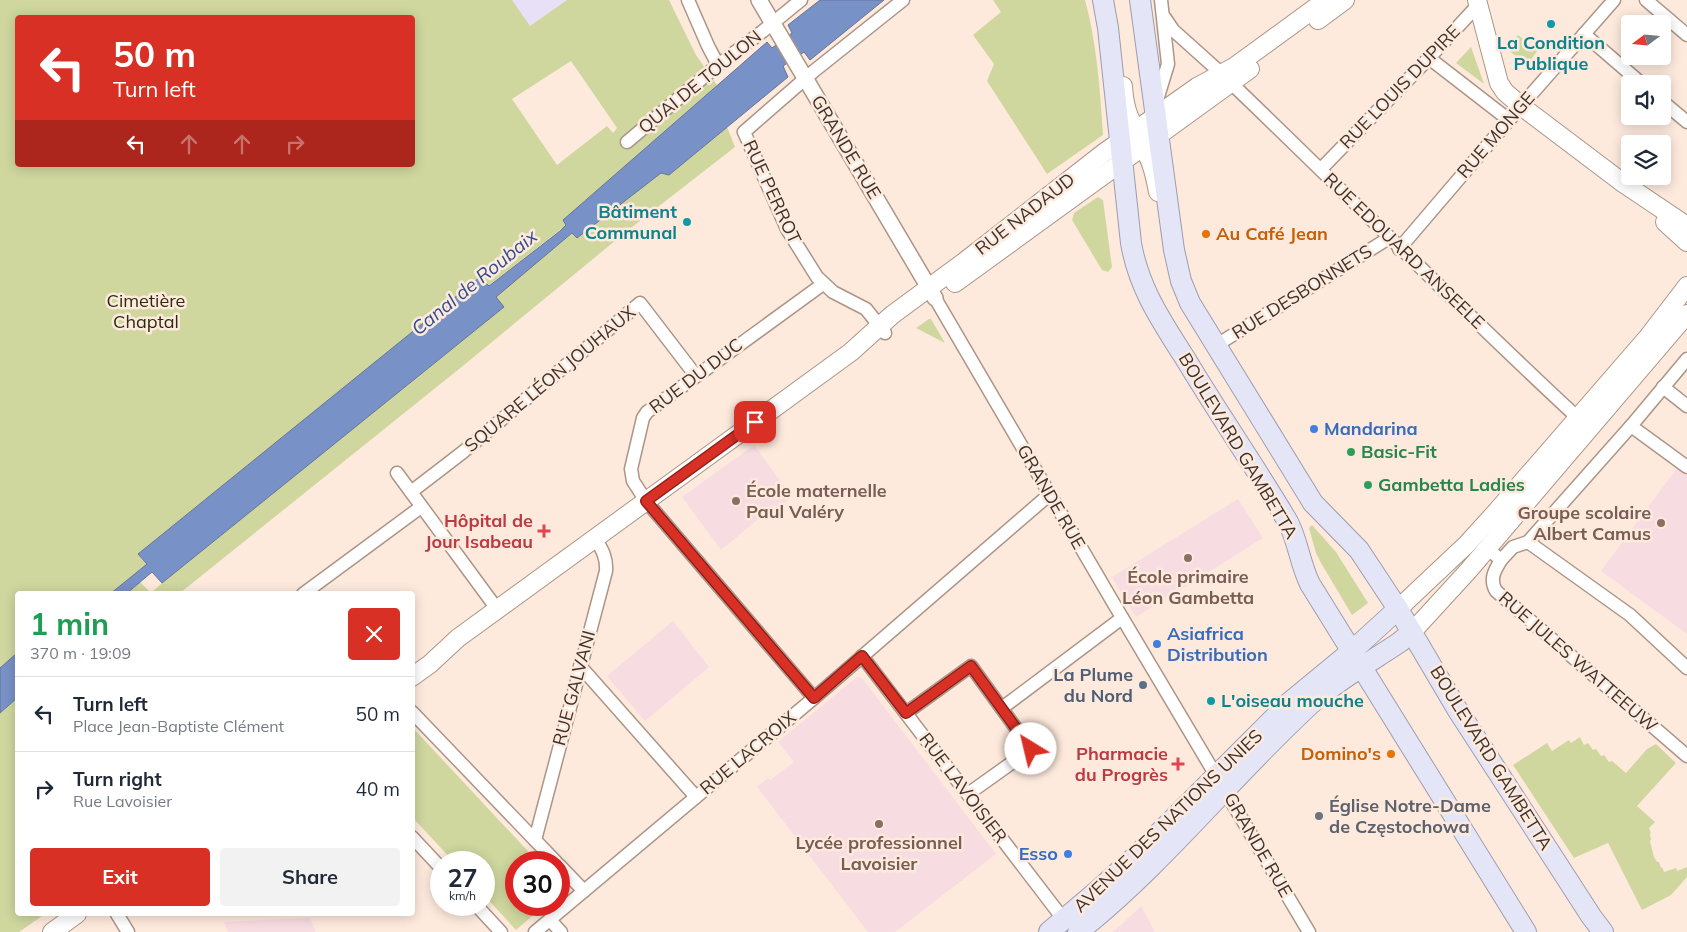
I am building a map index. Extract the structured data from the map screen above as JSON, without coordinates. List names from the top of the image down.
{
  "streets": {
    "main road": ["RUE NADAUD", "BOULEVARD GAMBETTA", "AVENUE DES NATIONS UNIES"],
    "street": [
      "QUAI DE TOULON",
      "RUE LOUIS DUPIRE",
      "RUE MONGE",
      "GRANDE RUE",
      "RUE PERROT",
      "RUE EDOUARD ANSEELE",
      "RUE DESBONNETS",
      "RUE DU DUC",
      "SQUARE LÉON JOUHAUX",
      "RUE JULES WATTEEUW",
      "RUE GALVANI",
      "RUE LACROIX",
      "RUE LAVOISIER"
    ]
  },
  "crossings": [
    ["QUAI DE TOULON", "GRANDE RUE"],
    ["RUE LOUIS DUPIRE", "RUE EDOUARD ANSEELE"],
    ["RUE MONGE", "RUE EDOUARD ANSEELE"],
    ["GRANDE RUE", "RUE PERROT"],
    ["GRANDE RUE", "RUE NADAUD"],
    ["GRANDE RUE", "RUE LACROIX"],
    ["GRANDE RUE", "AVENUE DES NATIONS UNIES"],
    ["RUE PERROT", "RUE DU DUC"],
    ["RUE NADAUD", "RUE EDOUARD ANSEELE"],
    ["RUE NADAUD", "BOULEVARD GAMBETTA"],
    ["RUE EDOUARD ANSEELE", "RUE DESBONNETS"],
    ["RUE DESBONNETS", "BOULEVARD GAMBETTA"],
    ["RUE DU DUC", "SQUARE LÉON JOUHAUX"],
    ["RUE DU DUC", "RUE LACROIX"],
    ["BOULEVARD GAMBETTA", "AVENUE DES NATIONS UNIES"],
    ["RUE LACROIX", "RUE LAVOISIER"],
    ["RUE LAVOISIER", "AVENUE DES NATIONS UNIES"]
  ],
  "water": ["Canal de Roubaix"],
  "parks": ["Cimetière Chaptal"],
  "places": {
    "other": [
      "La Condition Publique",
      "Bâtiment Communal",
      "Au Café Jean",
      "Mandarina",
      "Basic-Fit",
      "Gambetta Ladies",
      "École maternelle Paul Valéry",
      "Groupe scolaire Albert Camus",
      "École primaire Léon Gambetta",
      "Asiafrica Distribution",
      "La Plume du Nord",
      "L'oiseau mouche",
      "Domino's",
      "Église Notre-Dame de Częstochowa",
      "Lycée professionnel Lavoisier",
      "Esso"
    ],
    "health": ["Hôpital de Jour Isabeau", "Pharmacie du Progrès"]
  },
  "north": "left",
  "page": {
    "turn": ["50 m", "Turn left"],
    "heading": ["1 min", "370 m · 19:09"],
    "list": [
      {
        "name": "Turn left",
        "note": "Place Jean-Baptiste Clément",
        "value": "50 m"
      },
      {
        "name": "Turn right",
        "note": "Rue Lavoisier",
        "value": "40 m"
      }
    ],
    "buttons": ["Exit", "Share"],
    "speed": "27 km/h",
    "limit": "30"
  }
}
